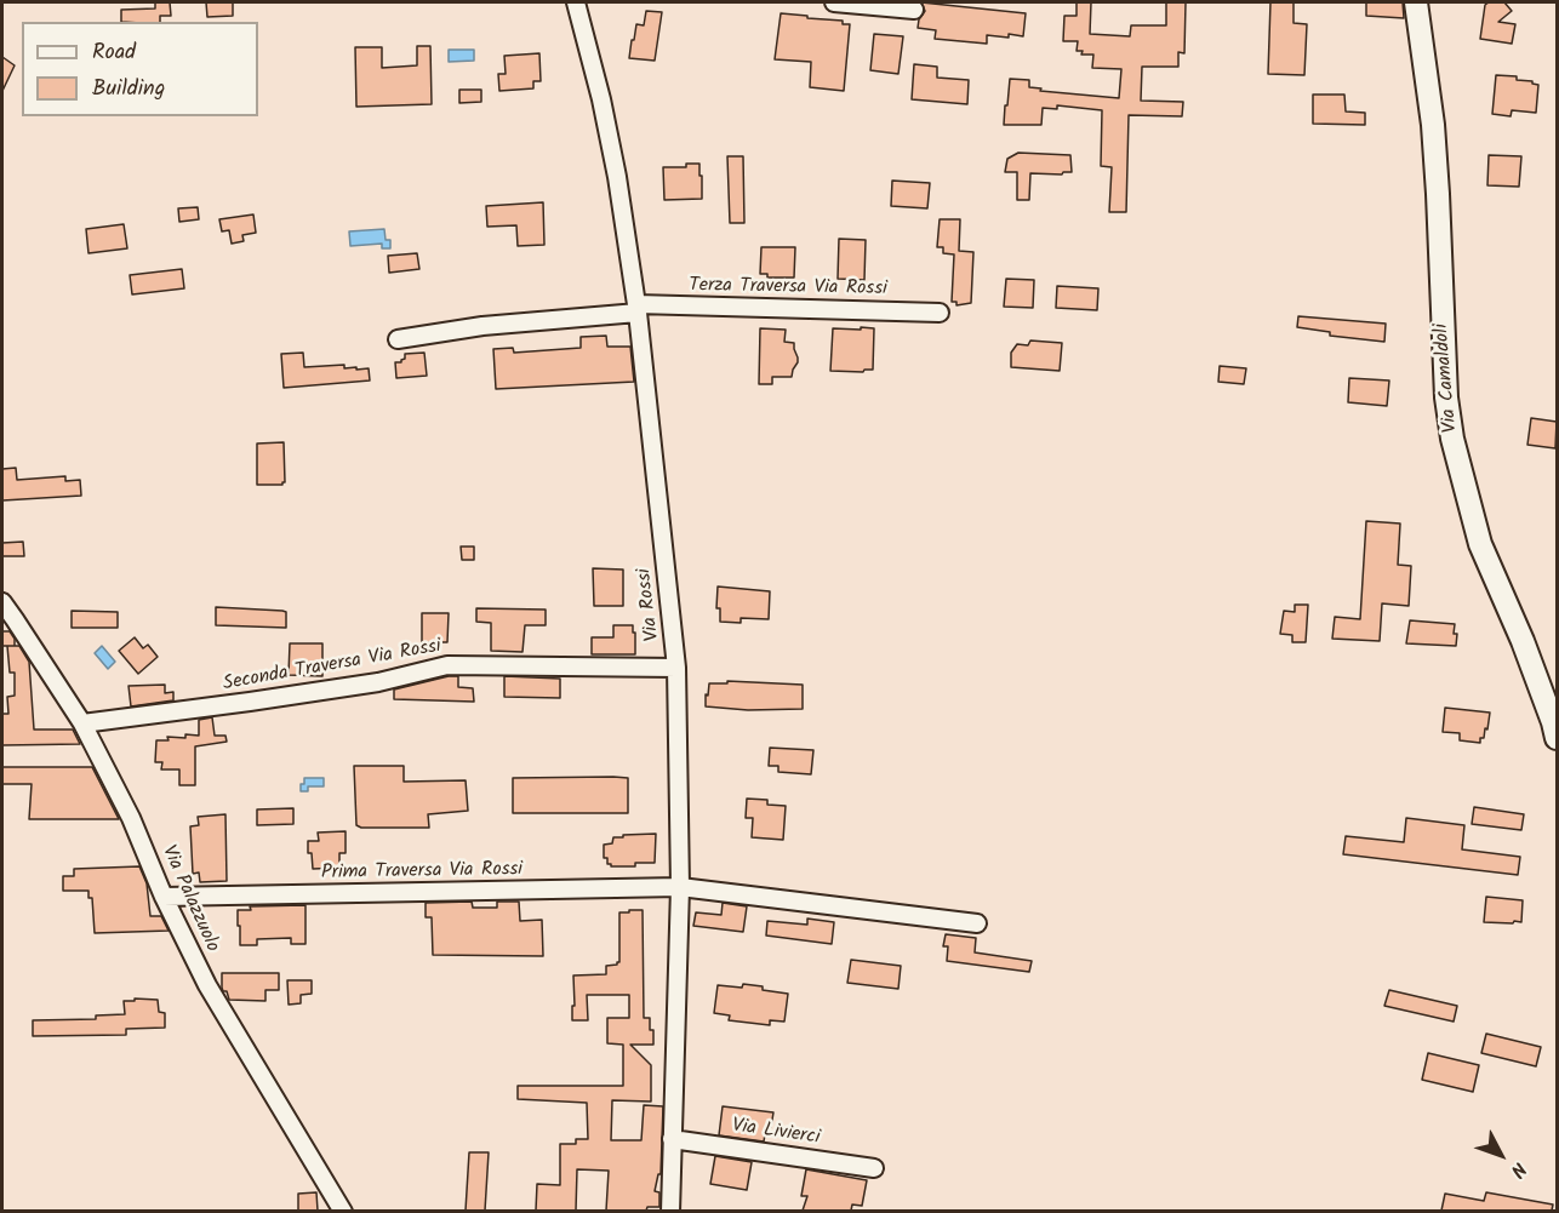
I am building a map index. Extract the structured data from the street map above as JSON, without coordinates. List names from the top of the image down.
{
  "streets": {
    "street": [
      "Terza Traversa Via Rossi",
      "Via Camaldoli",
      "Via Rossi",
      "Seconda Traversa Via Rossi",
      "Prima Traversa Via Rossi",
      "Via Palazzuolo",
      "Via Livierci"
    ]
  },
  "crossings": [
    ["Terza Traversa Via Rossi", "Via Rossi"],
    ["Via Rossi", "Seconda Traversa Via Rossi"],
    ["Via Rossi", "Prima Traversa Via Rossi"],
    ["Via Rossi", "Via Livierci"],
    ["Seconda Traversa Via Rossi", "Via Palazzuolo"],
    ["Prima Traversa Via Rossi", "Via Palazzuolo"]
  ],
  "legend": ["Road", "Building"],
  "north": "bottom right"
}
